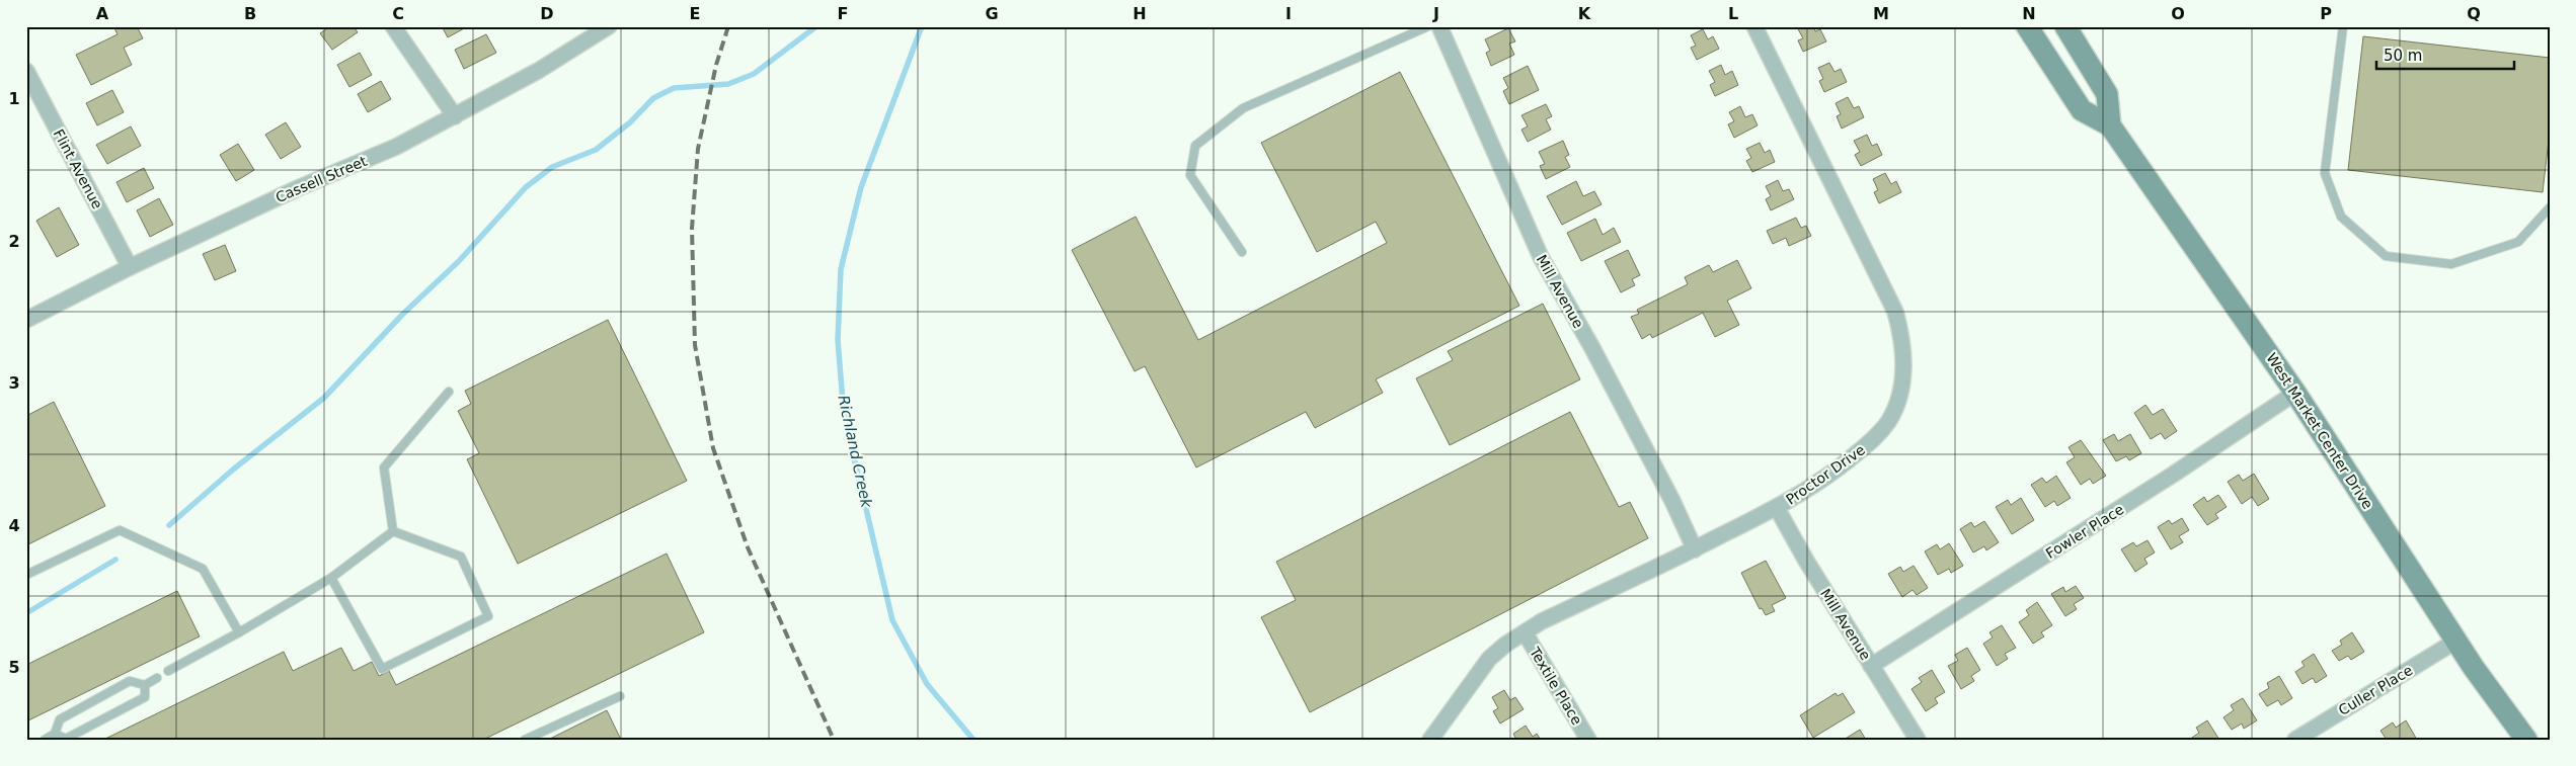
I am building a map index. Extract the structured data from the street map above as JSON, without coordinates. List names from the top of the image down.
{
  "streets": {
    "main road": ["West Market Center Drive"],
    "street": [
      "Flint Avenue",
      "Cassell Street",
      "Mill Avenue",
      "Proctor Drive",
      "Fowler Place",
      "Textile Place",
      "Culler Place"
    ]
  },
  "crossings": [
    ["Flint Avenue", "Cassell Street"],
    ["Mill Avenue", "Proctor Drive"],
    ["Mill Avenue", "Fowler Place"],
    ["West Market Center Drive", "Fowler Place"],
    ["West Market Center Drive", "Culler Place"],
    ["Proctor Drive", "Textile Place"]
  ],
  "water": ["Richland Creek"],
  "scale_bar": "50 m",
  "grid": {
    "columns": [
      "A",
      "B",
      "C",
      "D",
      "E",
      "F",
      "G",
      "H",
      "I",
      "J",
      "K",
      "L",
      "M",
      "N",
      "O",
      "P",
      "Q"
    ],
    "rows": [
      "1",
      "2",
      "3",
      "4",
      "5"
    ]
  }
}
